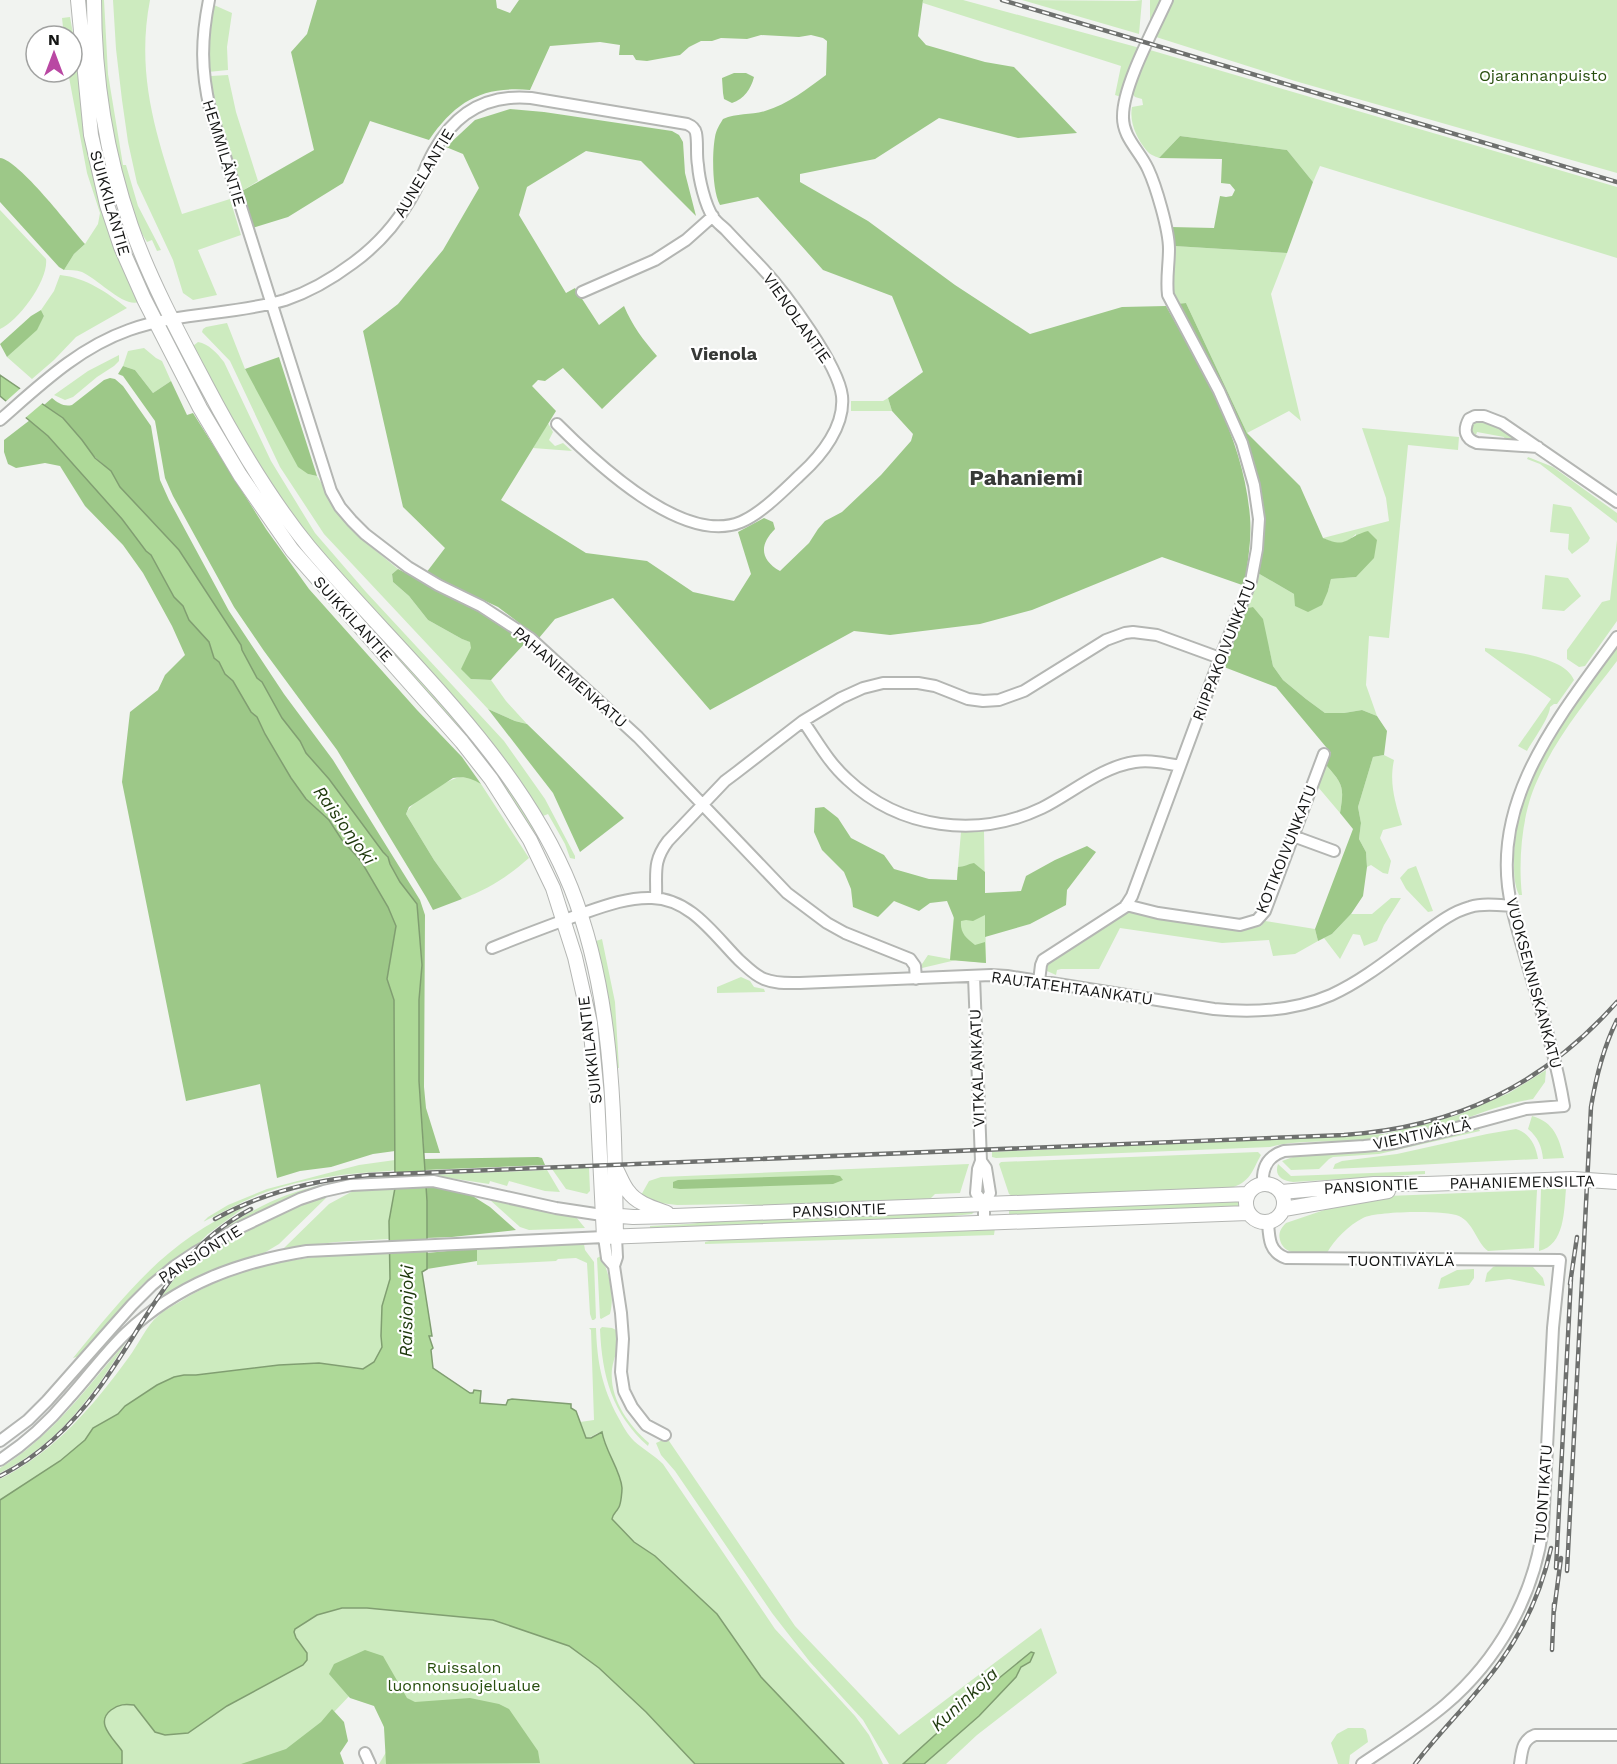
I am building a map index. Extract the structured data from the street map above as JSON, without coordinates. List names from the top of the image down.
{
  "streets": {
    "main road": ["SUIKKILANTIE", "PAHANIEMENSILTA", "PANSIONTIE"],
    "street": [
      "HEMMILÄNTIE",
      "AUNELANTIE",
      "VIENOLANTIE",
      "RIIPPAKOIVUNKATU",
      "PAHANIEMENKATU",
      "KOTIKOIVUNKATU",
      "VUOKSENNISKANKATU",
      "RAUTATEHTAANKATU",
      "VITKALANKATU",
      "VIENTIVÄYLÄ",
      "TUONTIVÄYLÄ",
      "TUONTIKATU"
    ]
  },
  "crossings": [
    ["HEMMILÄNTIE", "AUNELANTIE"],
    ["HEMMILÄNTIE", "PAHANIEMENKATU"],
    ["AUNELANTIE", "SUIKKILANTIE"],
    ["AUNELANTIE", "VIENOLANTIE"],
    ["AUNELANTIE", "PAHANIEMENKATU"],
    ["SUIKKILANTIE", "RAUTATEHTAANKATU"],
    ["SUIKKILANTIE", "PANSIONTIE"],
    ["RIIPPAKOIVUNKATU", "KOTIKOIVUNKATU"],
    ["PAHANIEMENKATU", "RAUTATEHTAANKATU"],
    ["VUOKSENNISKANKATU", "RAUTATEHTAANKATU"],
    ["VUOKSENNISKANKATU", "VIENTIVÄYLÄ"],
    ["RAUTATEHTAANKATU", "VITKALANKATU"],
    ["VITKALANKATU", "PANSIONTIE"],
    ["VIENTIVÄYLÄ", "PANSIONTIE"],
    ["VIENTIVÄYLÄ", "TUONTIVÄYLÄ"],
    ["PAHANIEMENSILTA", "PANSIONTIE"],
    ["PANSIONTIE", "TUONTIVÄYLÄ"],
    ["TUONTIVÄYLÄ", "TUONTIKATU"]
  ],
  "districts": ["Vienola", "Pahaniemi"],
  "water": ["Raisionjoki", "Kuninkoja"],
  "parks": ["Ojarannanpuisto", "Ruissalon luonnonsuojelualue"],
  "north": "top"
}
